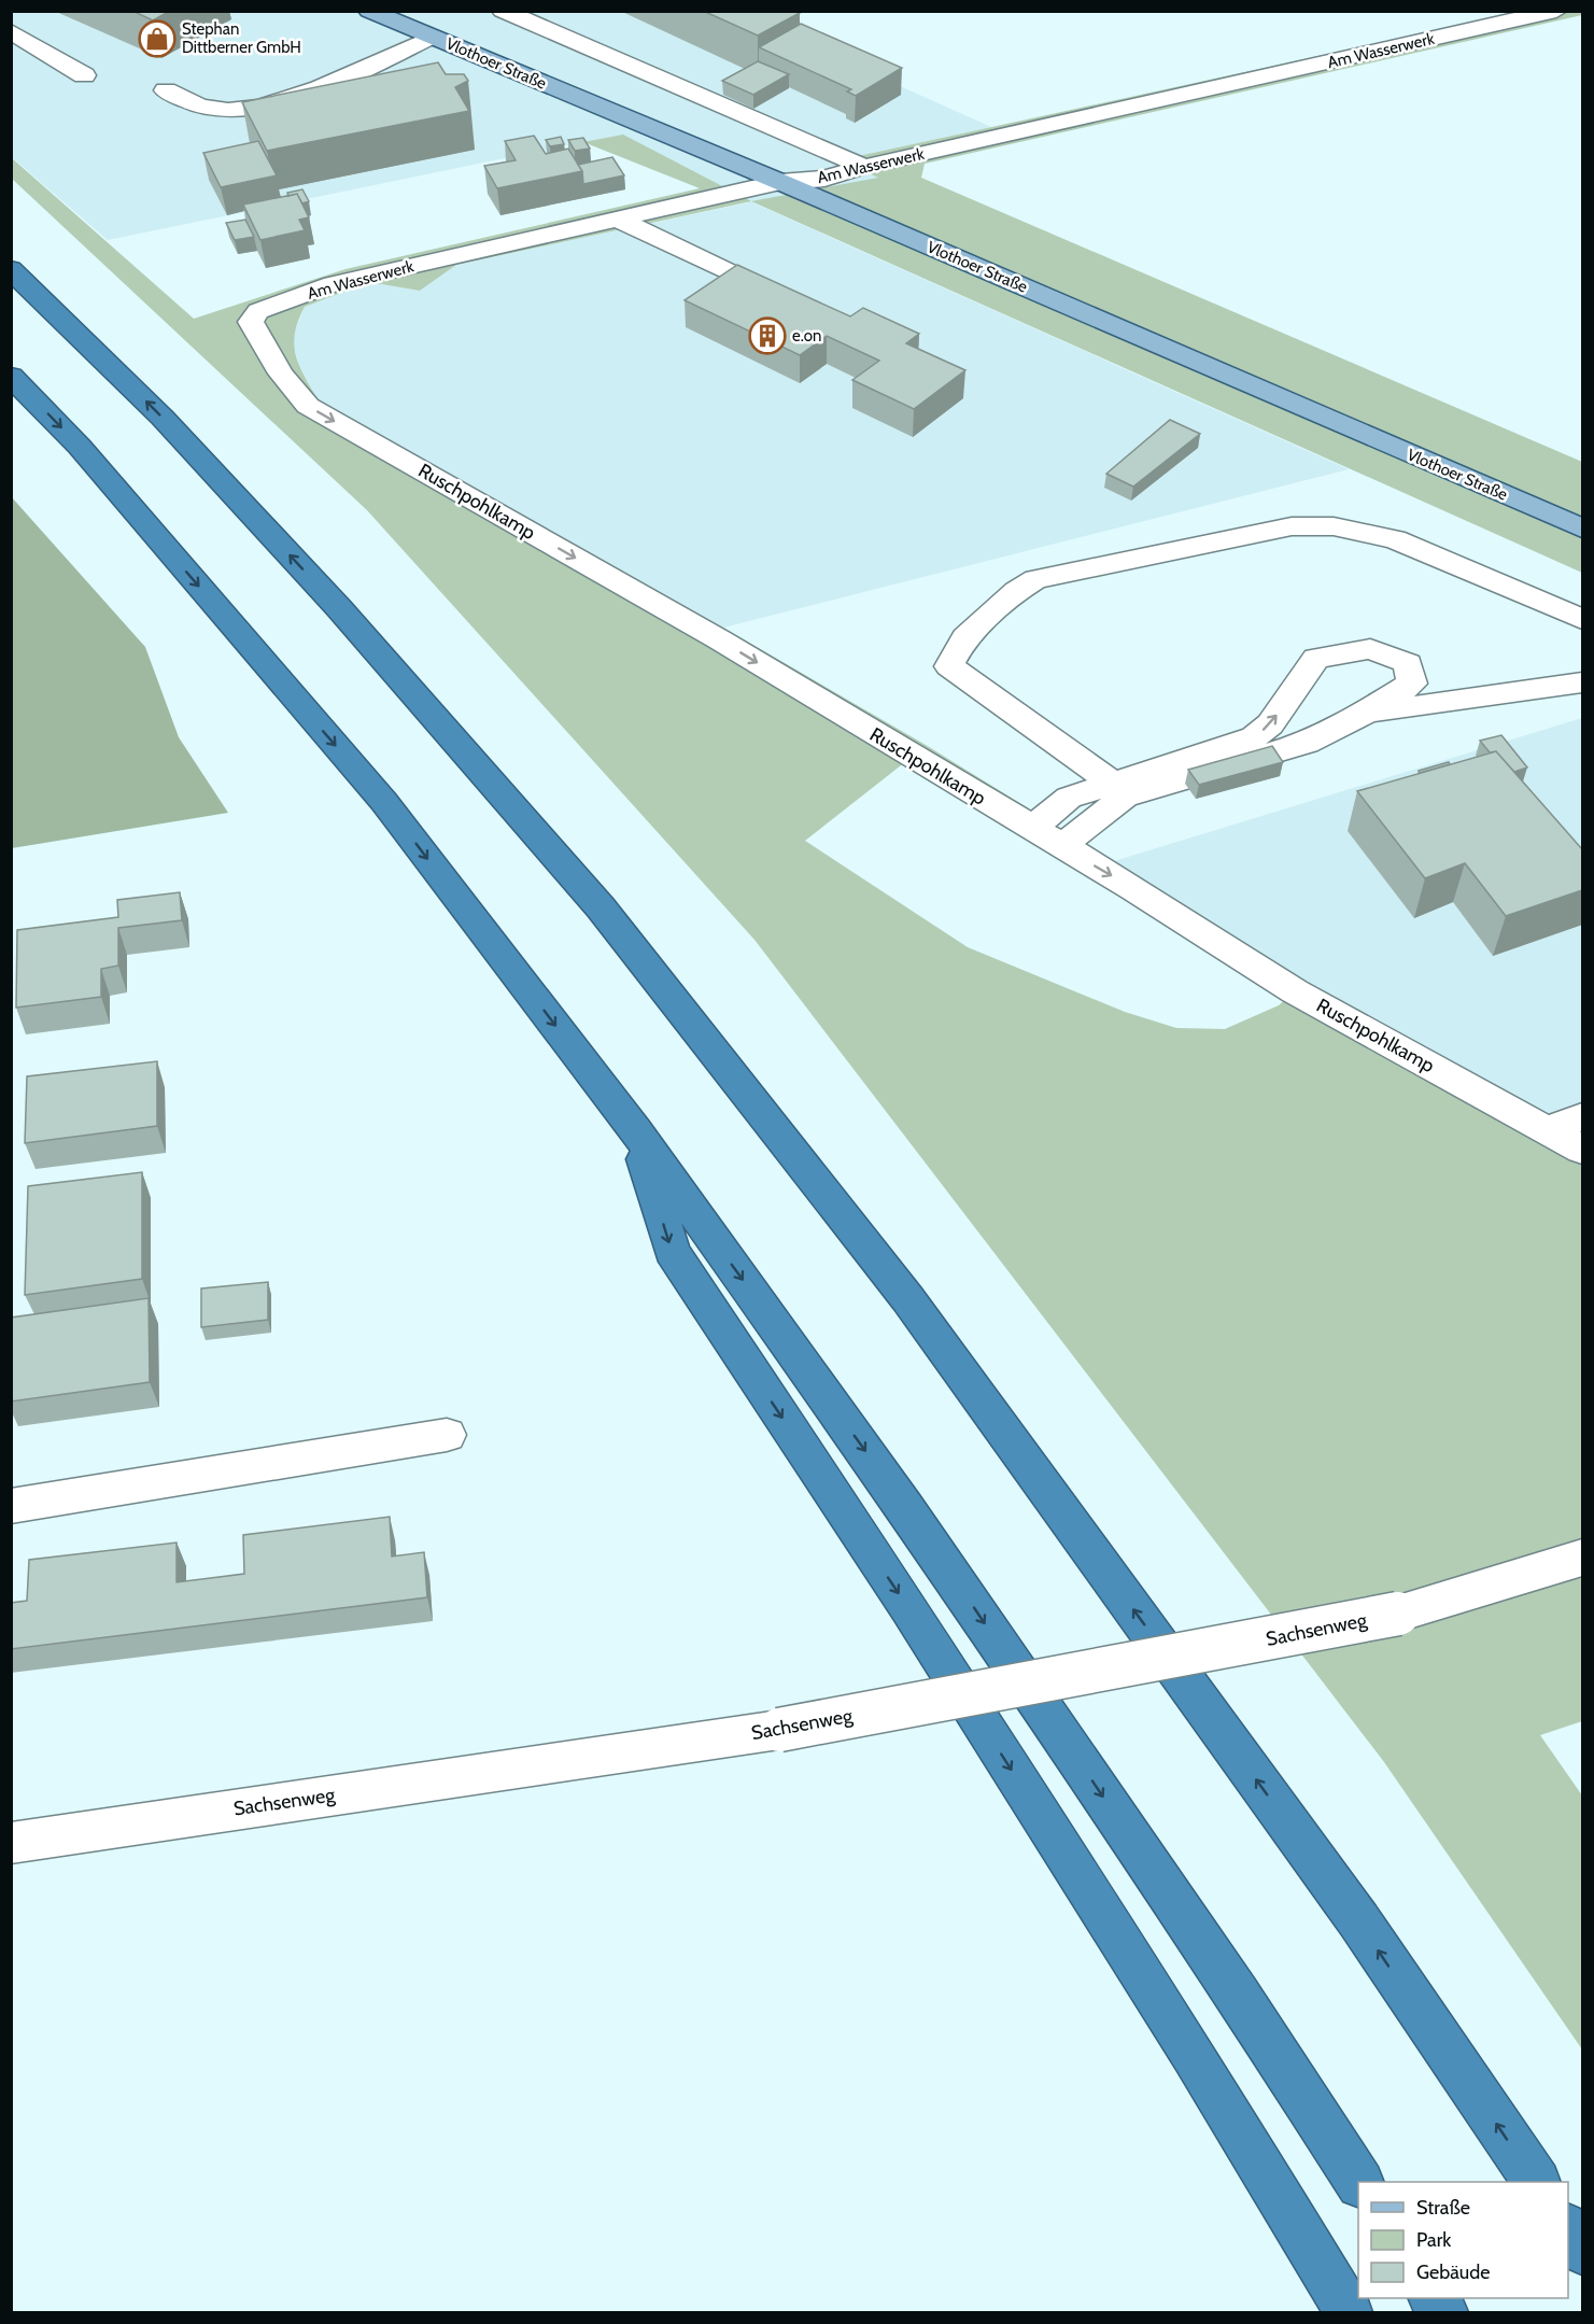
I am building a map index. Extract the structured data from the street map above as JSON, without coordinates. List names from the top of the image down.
{
  "streets": {
    "main road": ["Vlothoer Straße"],
    "street": ["Am Wasserwerk", "Ruschpohlkamp", "Sachsenweg"]
  },
  "crossings": [
    ["Am Wasserwerk", "Vlothoer Straße"],
    ["Am Wasserwerk", "Ruschpohlkamp"]
  ],
  "one_way": ["Ruschpohlkamp"],
  "places": {
    "shop": ["Stephan Dittberner GmbH"],
    "building": ["e.on"]
  },
  "legend": ["Straße", "Park", "Gebäude"]
}
